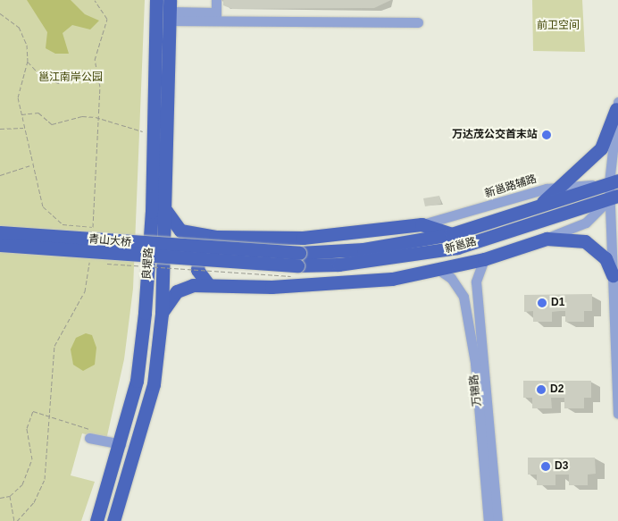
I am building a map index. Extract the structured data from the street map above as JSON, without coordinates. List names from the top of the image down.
{
  "streets": {
    "main road": ["青山大桥", "新邕路", "良堤路"],
    "street": ["新邕路辅路", "万锦路"]
  },
  "crossings": [
    ["新邕路辅路", "新邕路"],
    ["青山大桥", "新邕路"]
  ],
  "parks": ["前卫空间", "邕江南岸公园"],
  "places": [
    "万达茂公交首末站",
    "D1",
    "D2",
    "D3"
  ]
}
